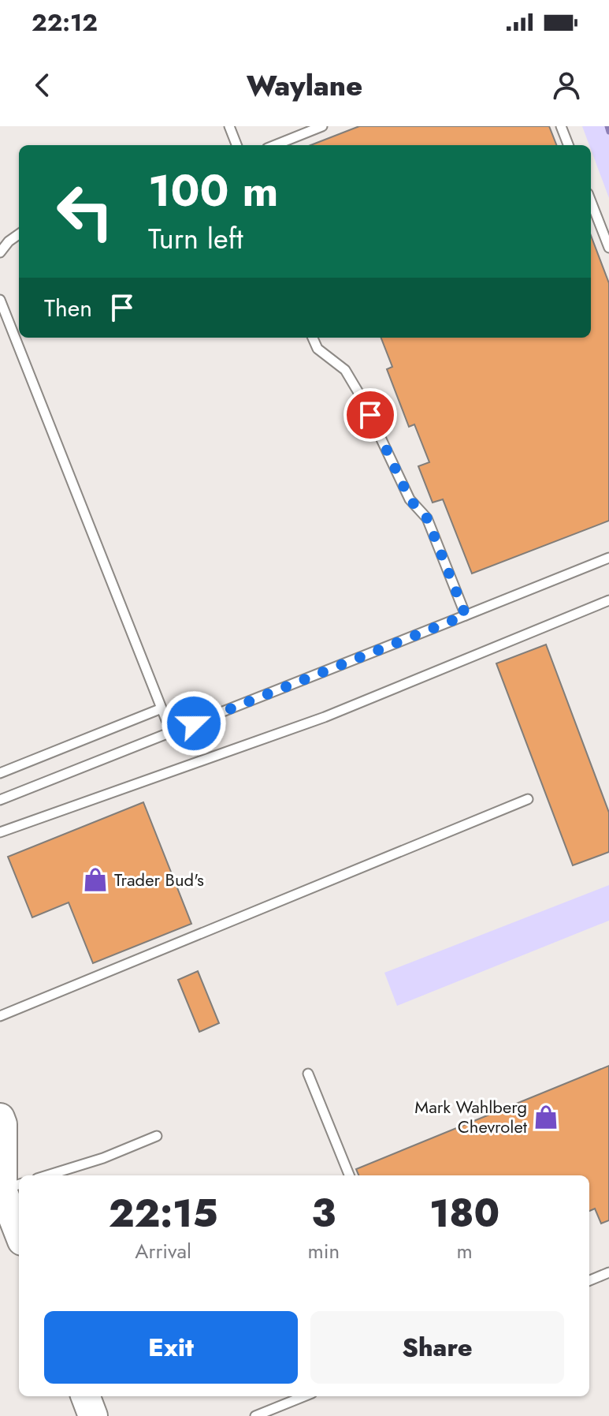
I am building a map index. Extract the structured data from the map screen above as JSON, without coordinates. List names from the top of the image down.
{
  "places": {
    "shop": ["Trader Bud's", "Mark Wahlberg Chevrolet"]
  },
  "page": {
    "status": "22:12",
    "header": "Waylane",
    "turn": ["100 m", "Turn left"],
    "then": "Then",
    "eta": [
      "22:15",
      "Arrival",
      "3",
      "min",
      "180",
      "m"
    ],
    "buttons": ["Exit", "Share"]
  }
}
